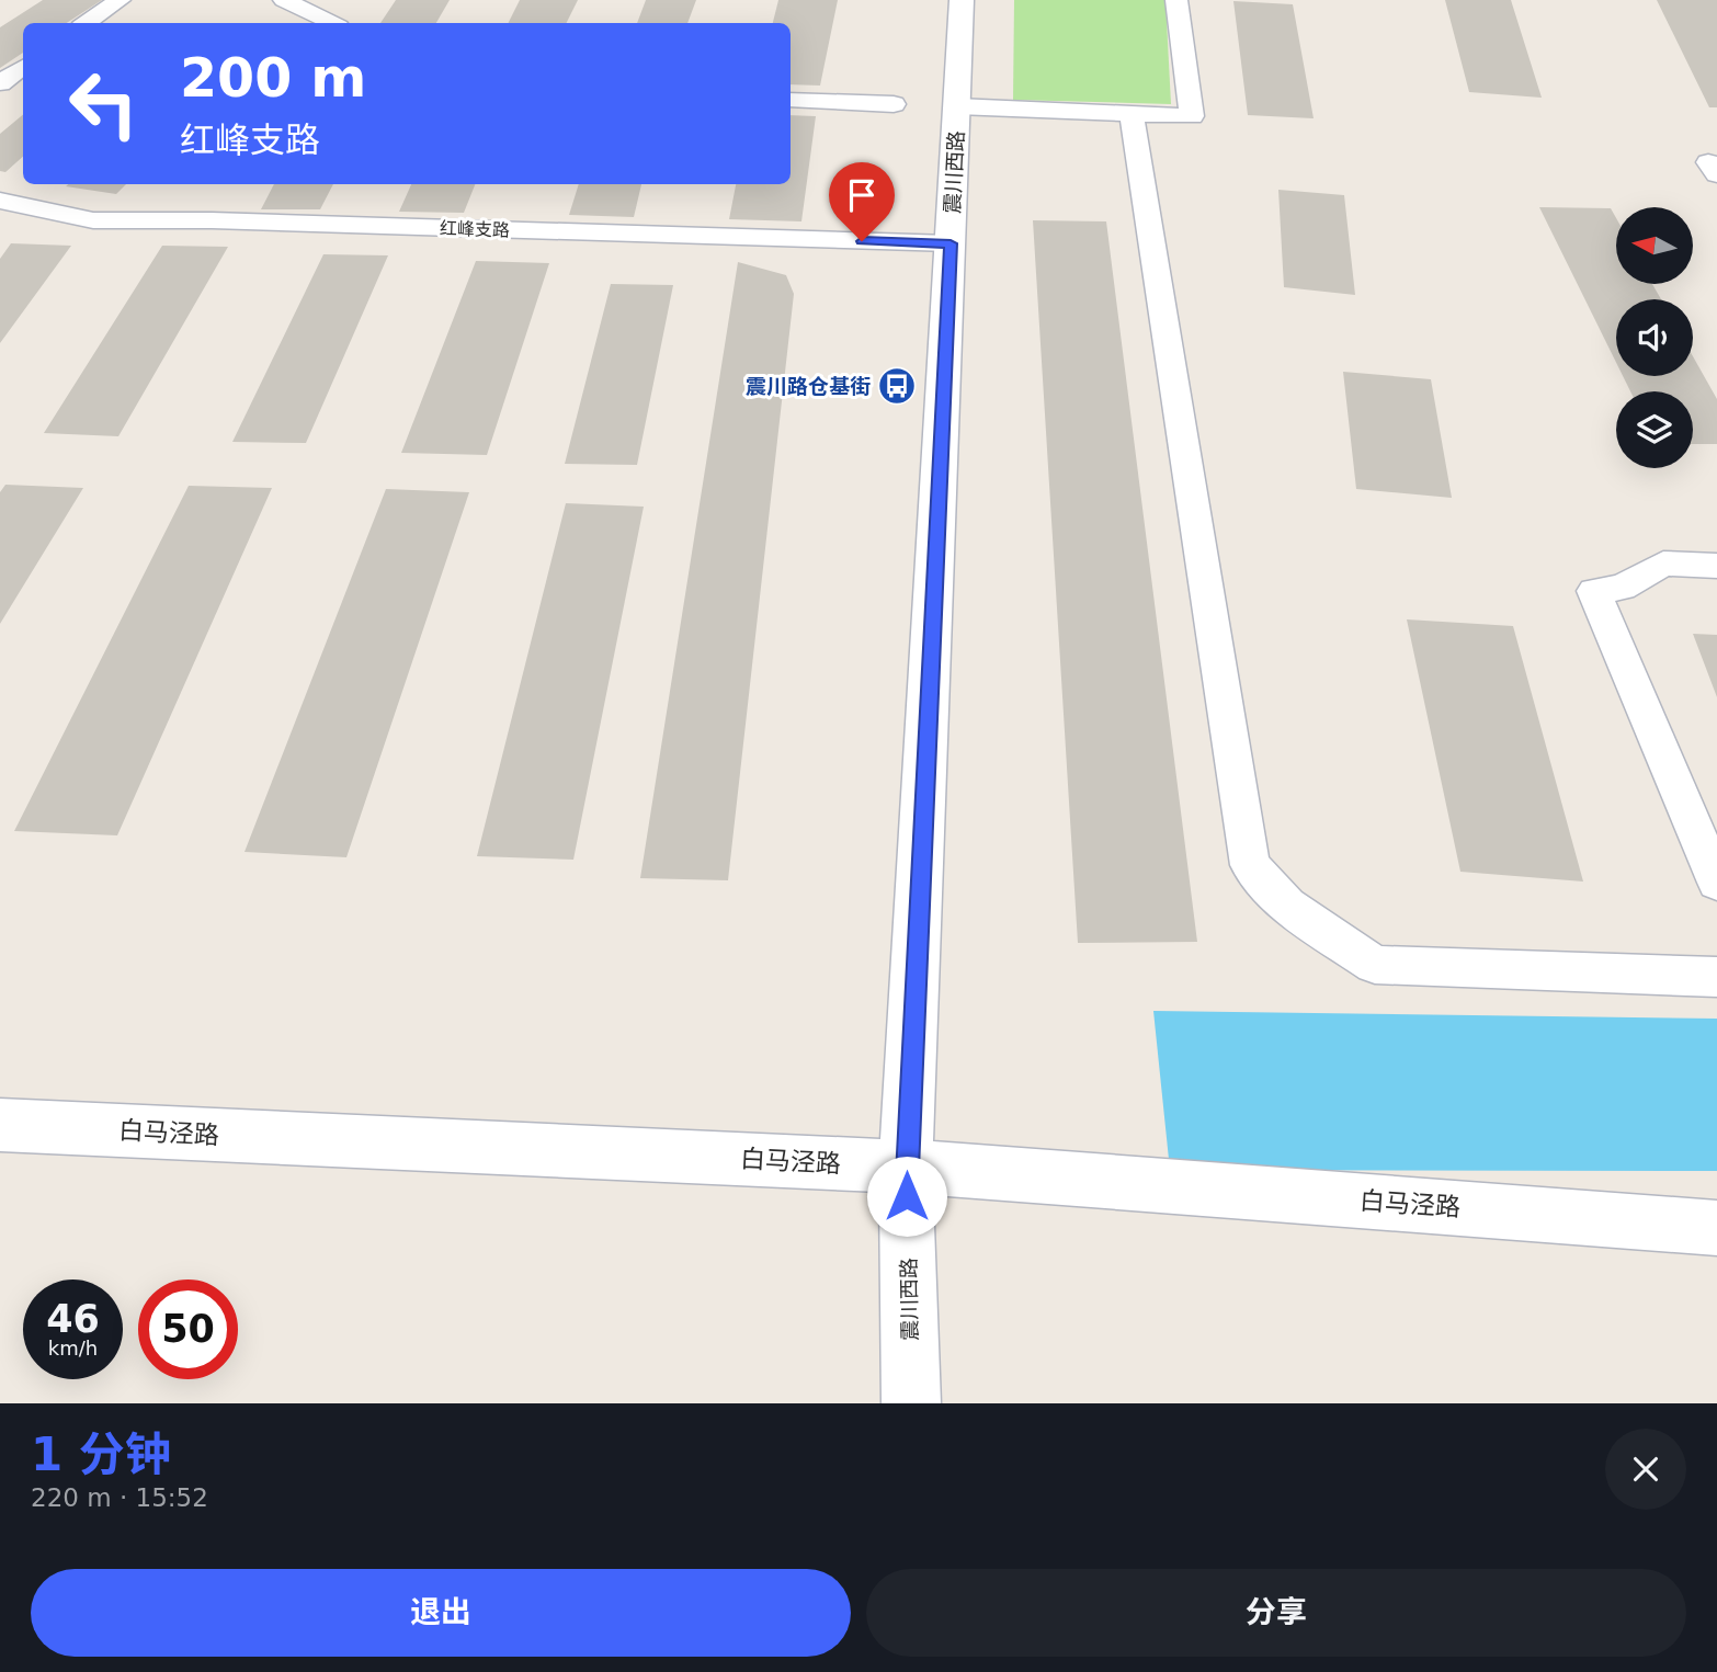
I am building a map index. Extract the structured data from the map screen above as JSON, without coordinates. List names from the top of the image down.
{
  "streets": {
    "street": ["震川西路", "红峰支路", "白马泾路"]
  },
  "crossings": [
    ["震川西路", "红峰支路"],
    ["震川西路", "白马泾路"]
  ],
  "places": {
    "bus stop": ["震川路仓基街"]
  },
  "north": "left",
  "page": {
    "turn": ["200 m", "红峰支路"],
    "speed": "46 km/h",
    "limit": "50",
    "heading": ["1 分钟", "220 m · 15:52"],
    "buttons": ["退出", "分享"]
  }
}
